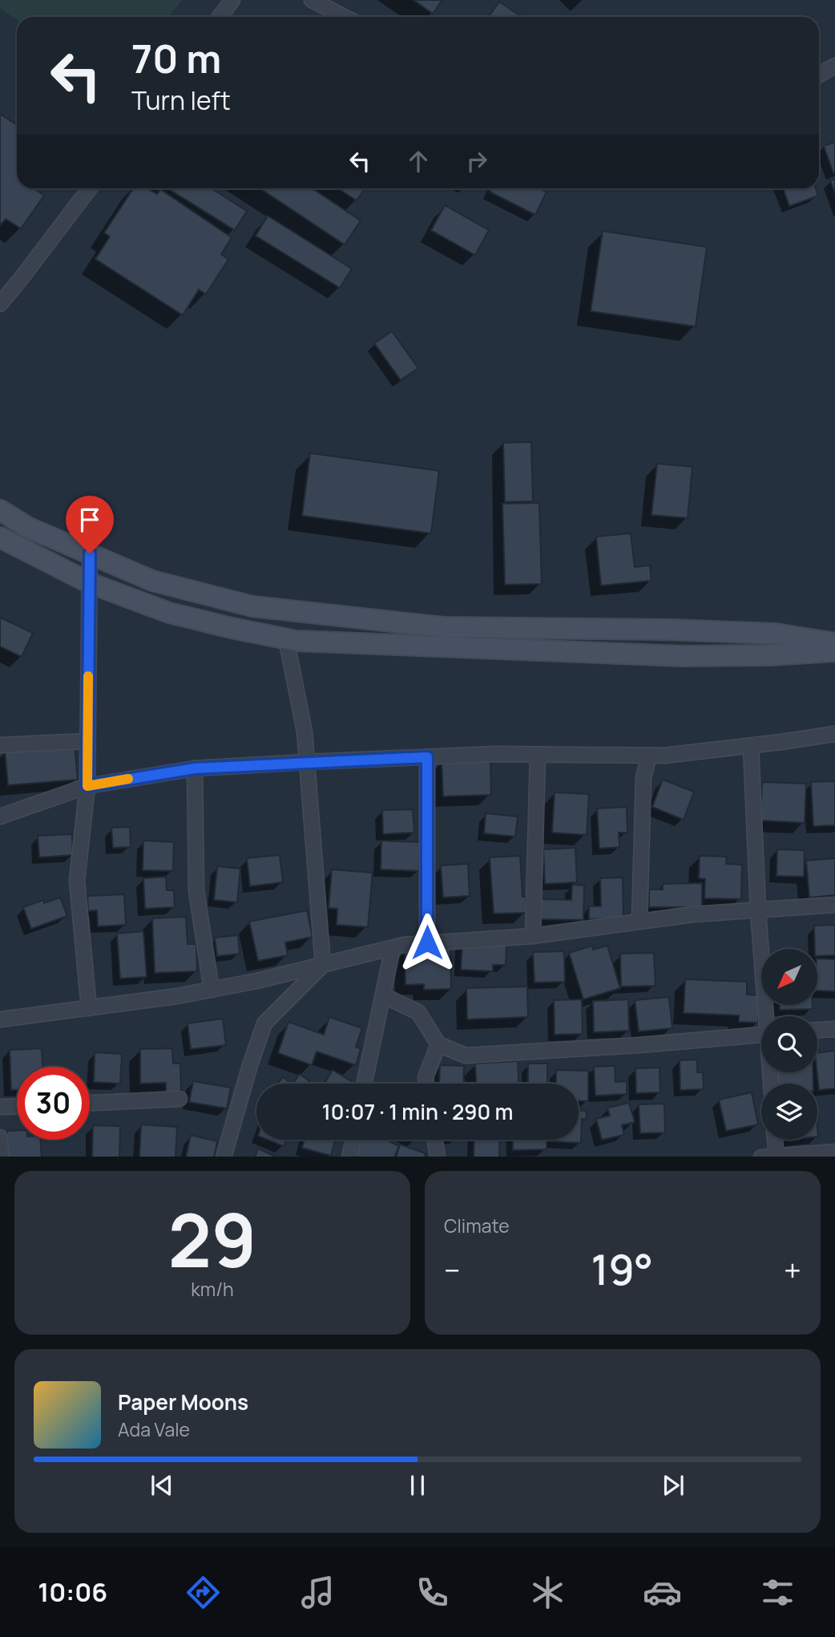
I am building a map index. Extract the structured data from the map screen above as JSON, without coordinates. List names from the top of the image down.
{
  "north": "bottom left",
  "page": {
    "turn": ["70 m", "Turn left"],
    "limit": "30",
    "trip": "10:07 · 1 min · 290 m",
    "tile": [
      ["29", "km/h"],
      "Climate"
    ],
    "heat": ["−", "19°", "+"],
    "song": ["Paper Moons", "Ada Vale"],
    "tabs": "10:06"
  }
}
